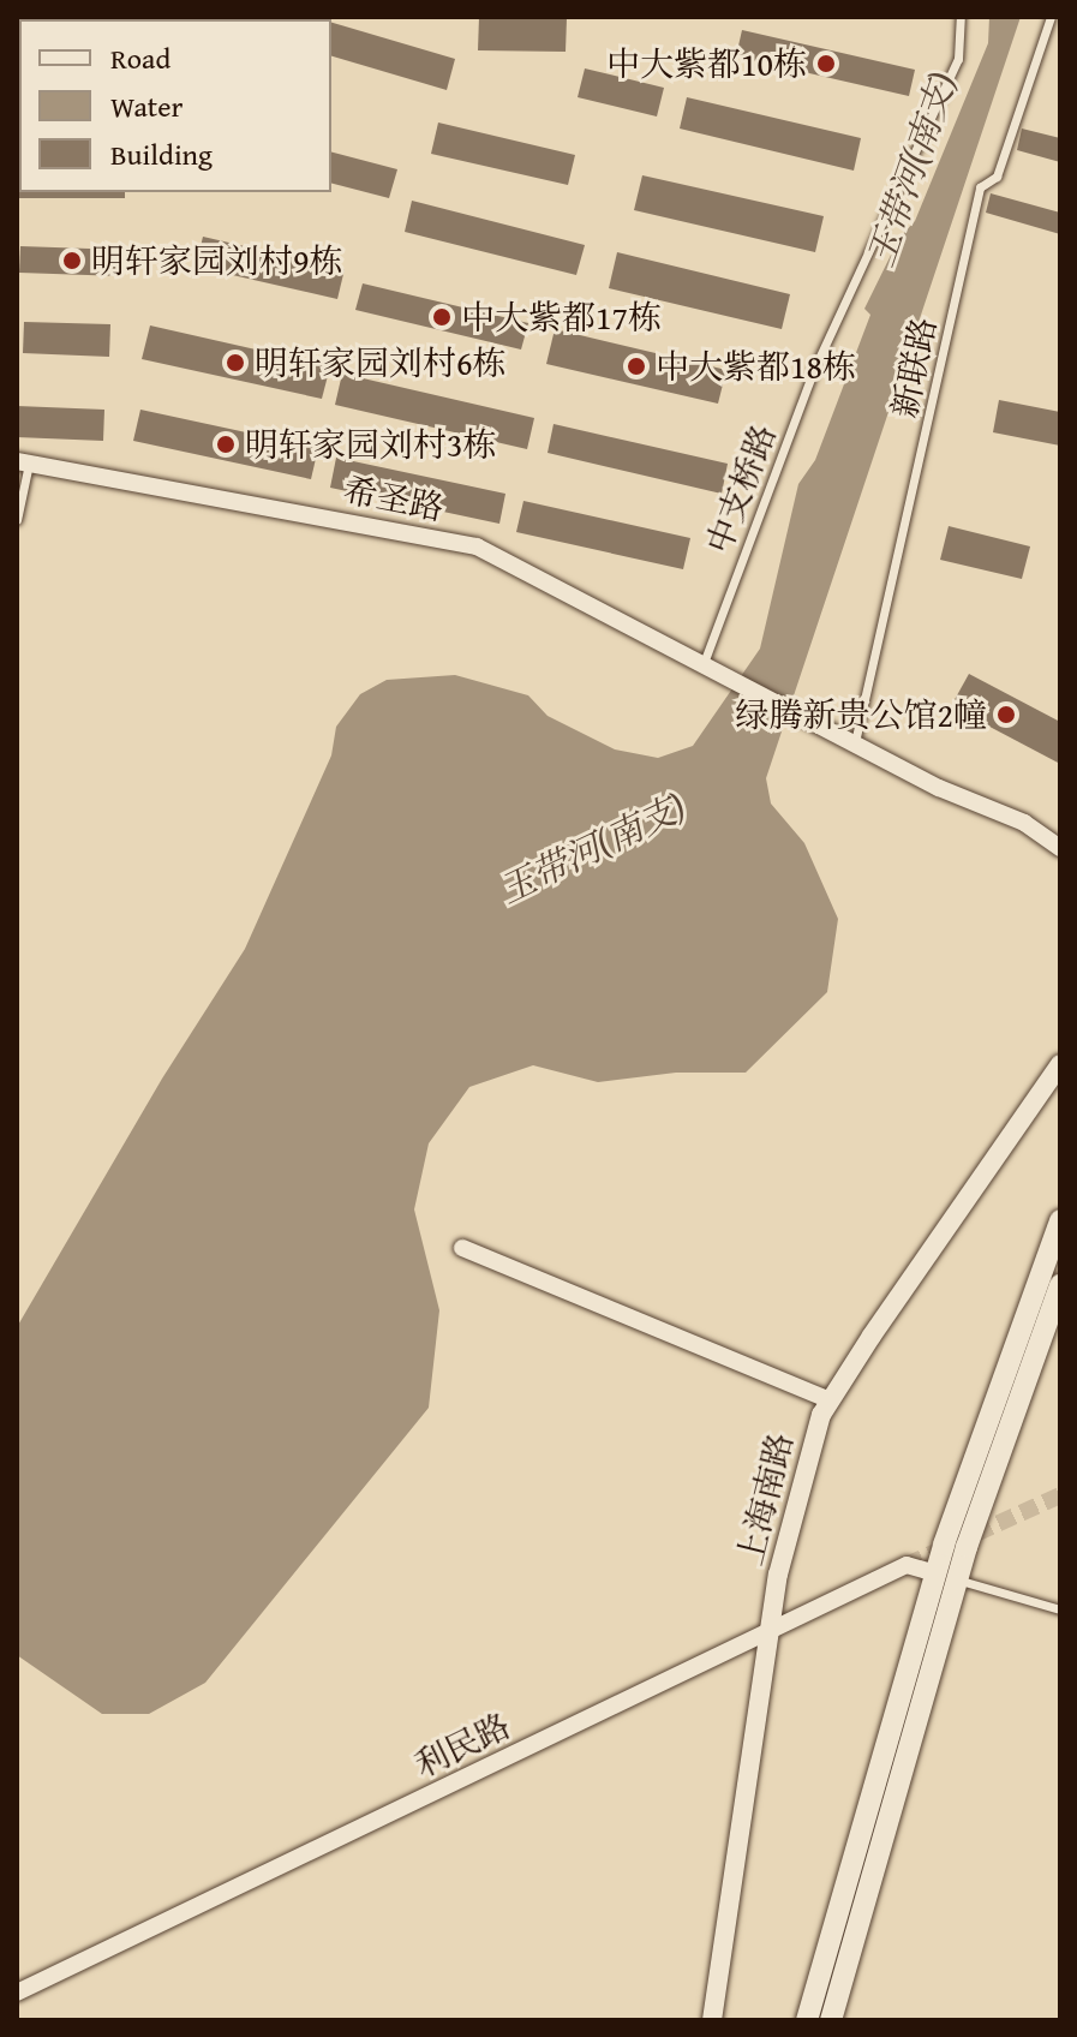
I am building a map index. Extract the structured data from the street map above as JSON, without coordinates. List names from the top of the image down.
{
  "streets": {
    "street": ["希圣路", "上海南路", "利民路"],
    "lane": ["新联路", "中支桥路"]
  },
  "crossings": [
    ["新联路", "希圣路"],
    ["中支桥路", "希圣路"],
    ["上海南路", "利民路"]
  ],
  "water": ["玉带河(南支)"],
  "places": [
    "中大紫都10栋",
    "明轩家园刘村9栋",
    "中大紫都17栋",
    "明轩家园刘村6栋",
    "中大紫都18栋",
    "明轩家园刘村3栋",
    "绿腾新贵公馆2幢"
  ],
  "legend": ["Road", "Water", "Building"]
}
